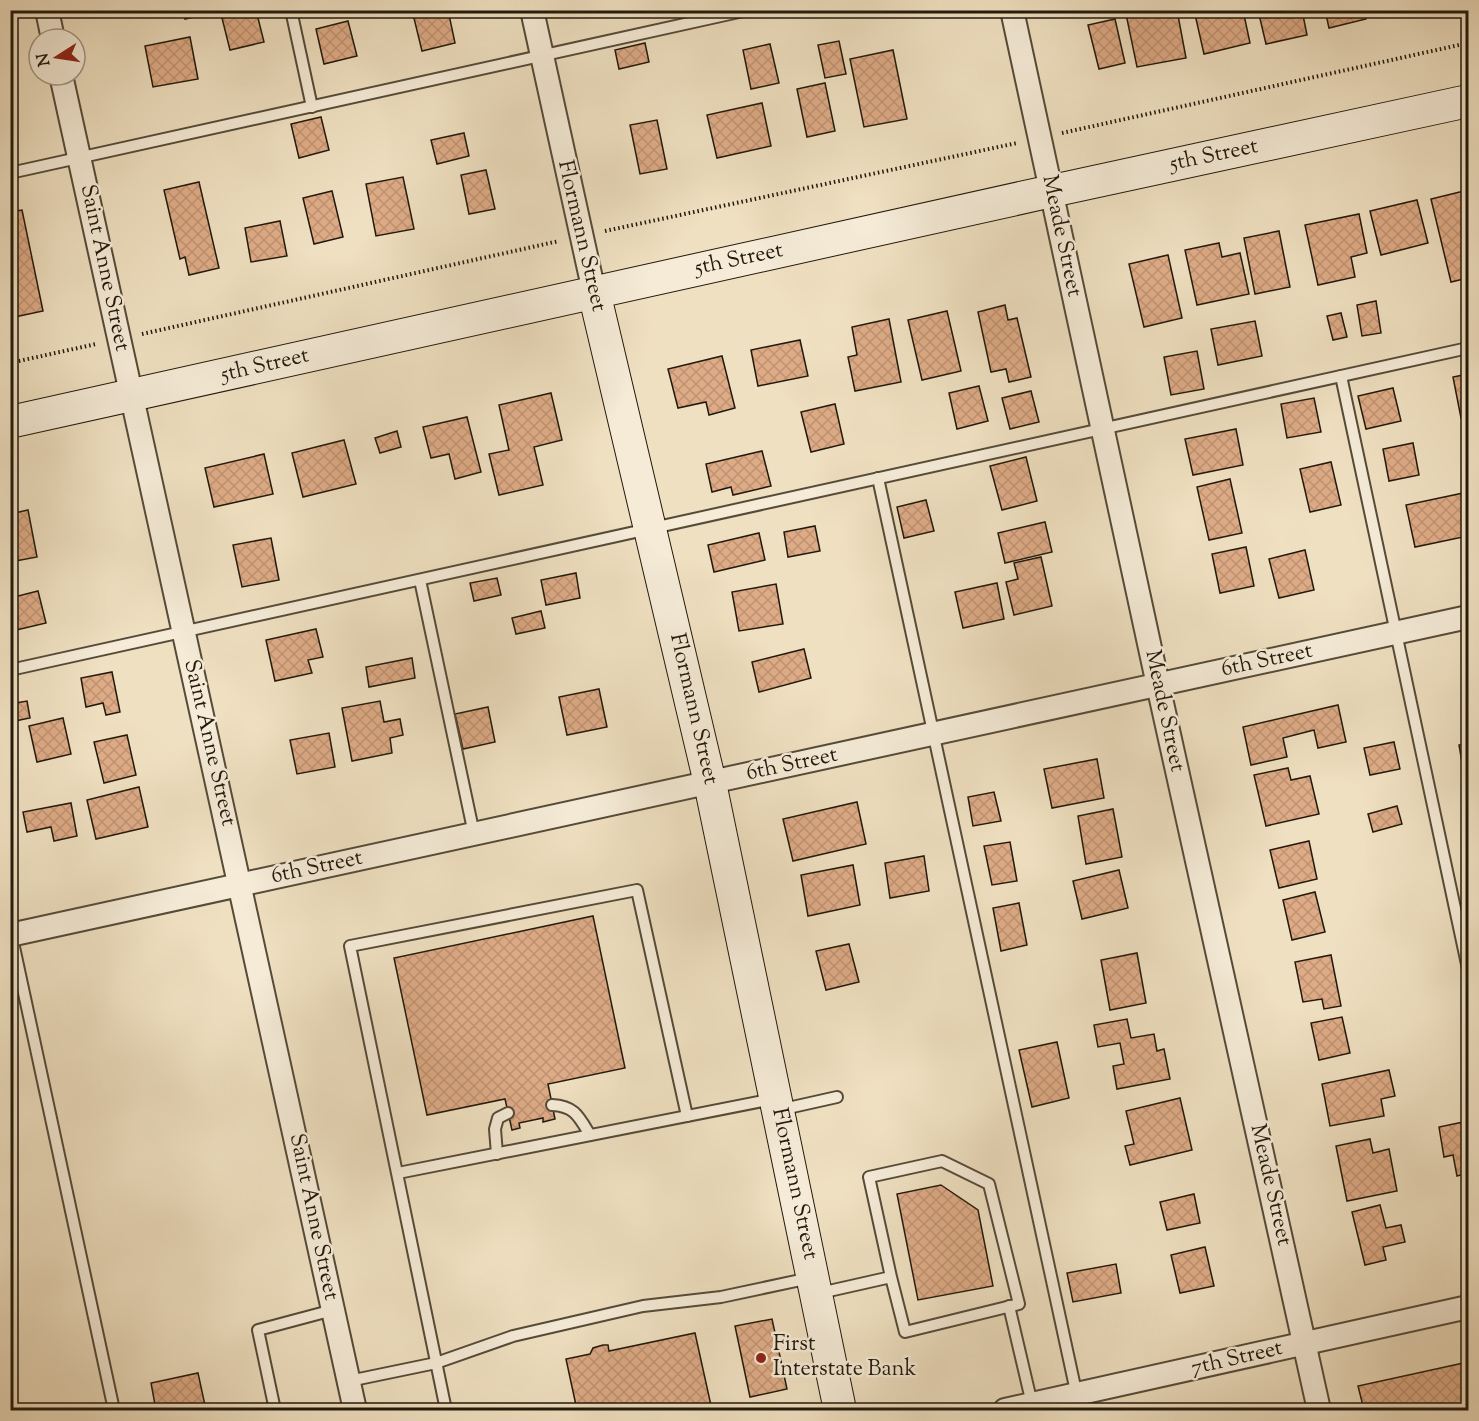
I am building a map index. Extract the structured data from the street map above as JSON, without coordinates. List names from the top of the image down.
{
  "streets": {
    "main road": ["5th Street", "Flormann Street"],
    "street": [
      "Meade Street",
      "Saint Anne Street",
      "6th Street",
      "7th Street"
    ]
  },
  "crossings": [
    ["5th Street", "Flormann Street"],
    ["5th Street", "Meade Street"],
    ["5th Street", "Saint Anne Street"],
    ["Flormann Street", "6th Street"],
    ["Meade Street", "6th Street"],
    ["Meade Street", "7th Street"],
    ["Saint Anne Street", "6th Street"]
  ],
  "places": ["First Interstate Bank"],
  "north": "left"
}
